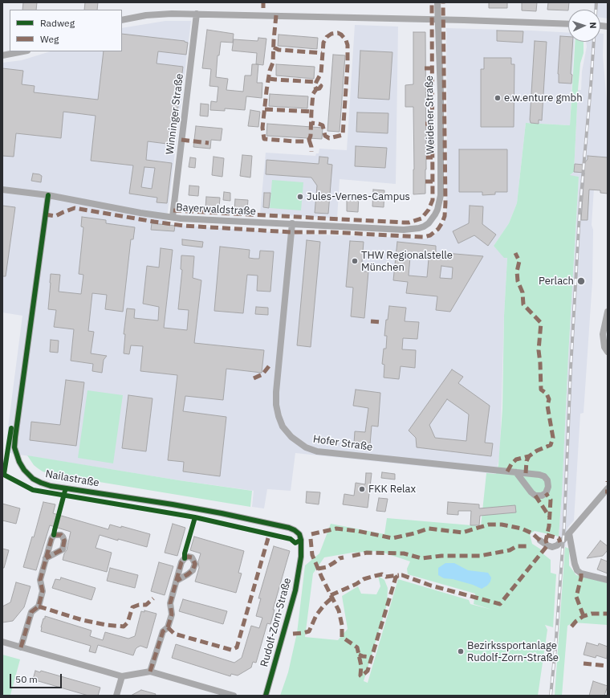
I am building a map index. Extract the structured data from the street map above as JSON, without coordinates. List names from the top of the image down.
{
  "streets": {
    "street": [
      "Winninger Straße",
      "Weidener Straße",
      "Bayerwaldstraße",
      "Hofer Straße",
      "Nailastraße",
      "Rudolf-Zorn-Straße"
    ]
  },
  "crossings": [
    ["Winninger Straße", "Bayerwaldstraße"],
    ["Weidener Straße", "Bayerwaldstraße"],
    ["Bayerwaldstraße", "Hofer Straße"],
    ["Bayerwaldstraße", "Nailastraße"],
    ["Nailastraße", "Rudolf-Zorn-Straße"]
  ],
  "places": [
    "e.w.enture gmbh",
    "Jules-Vernes-Campus",
    "THW Regionalstelle München",
    "Perlach",
    "FKK Relax",
    "Bezirkssportanlage Rudolf-Zorn-Straße"
  ],
  "legend": ["Radweg", "Weg"],
  "scale_bar": "50 m",
  "north": "right"
}
